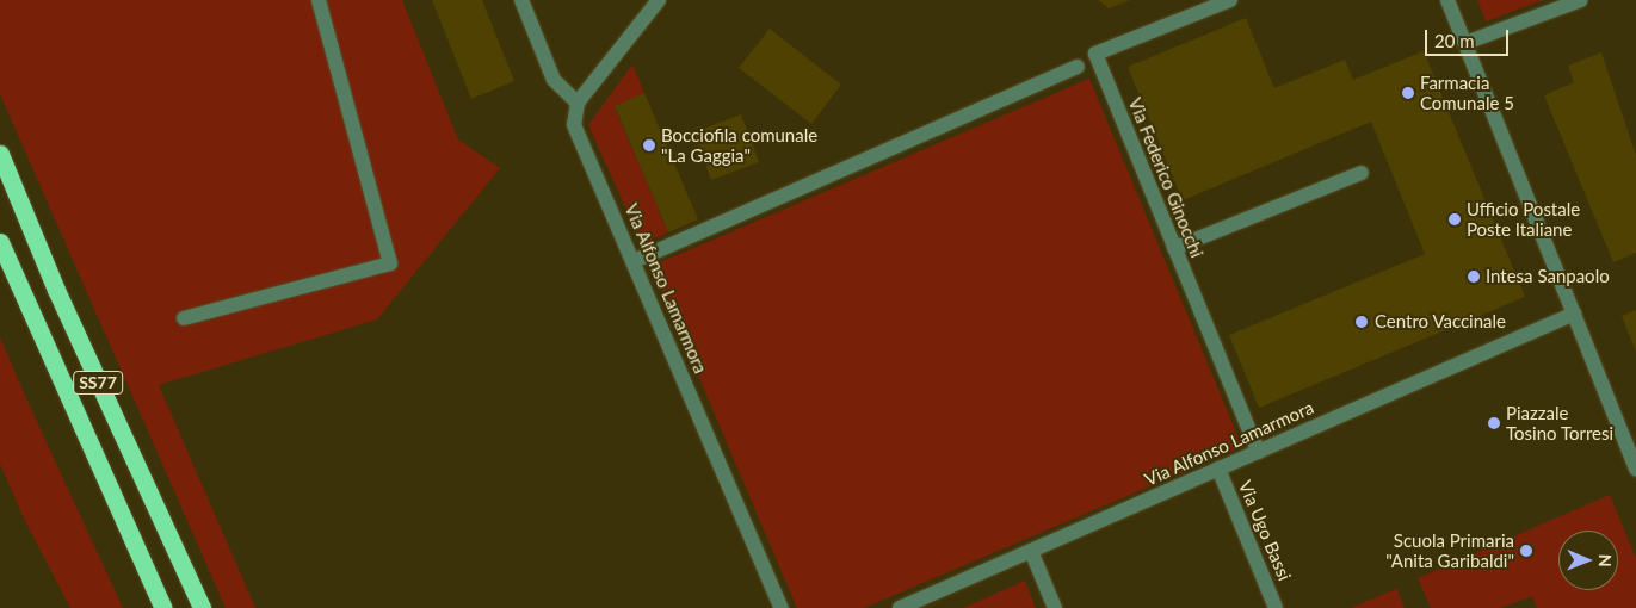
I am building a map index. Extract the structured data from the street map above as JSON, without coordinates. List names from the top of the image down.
{
  "streets": {
    "highway": ["SS77"],
    "street": ["Via Federico Ginocchi", "Via Alfonso Lamarmora", "Via Ugo Bassi"]
  },
  "crossings": [
    ["Via Federico Ginocchi", "Via Alfonso Lamarmora"],
    ["Via Alfonso Lamarmora", "Via Ugo Bassi"]
  ],
  "places": [
    "Farmacia Comunale 5",
    "Bocciofila comunale \"La Gaggia\"",
    "Ufficio Postale Poste Italiane",
    "Intesa Sanpaolo",
    "Centro Vaccinale",
    "Piazzale Tosino Torresi",
    "Scuola Primaria \"Anita Garibaldi\""
  ],
  "scale_bar": "20 m",
  "north": "right"
}
